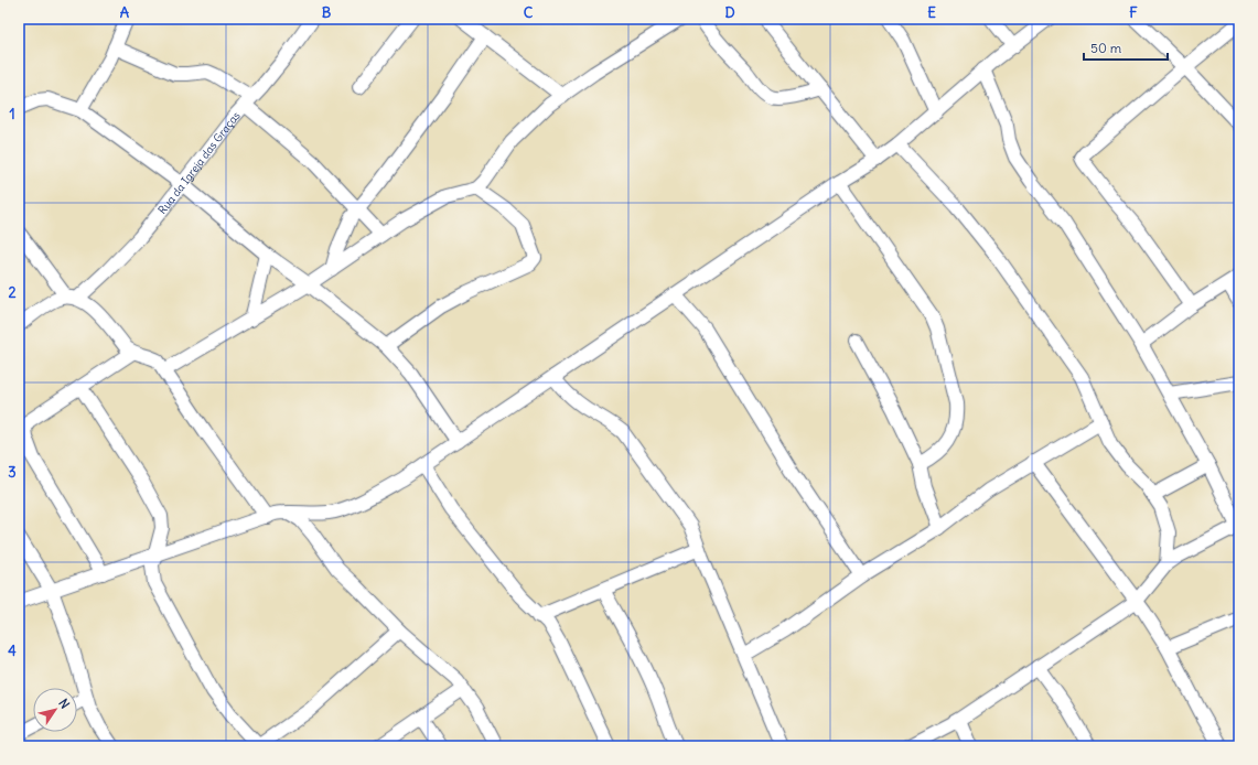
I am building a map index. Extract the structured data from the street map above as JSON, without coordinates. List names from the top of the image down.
{
  "streets": {
    "street": ["Rua da Igreja das Graças"]
  },
  "scale_bar": "50 m",
  "north": "top right",
  "grid": {
    "columns": [
      "A",
      "B",
      "C",
      "D",
      "E",
      "F"
    ],
    "rows": [
      "1",
      "2",
      "3",
      "4"
    ]
  }
}
